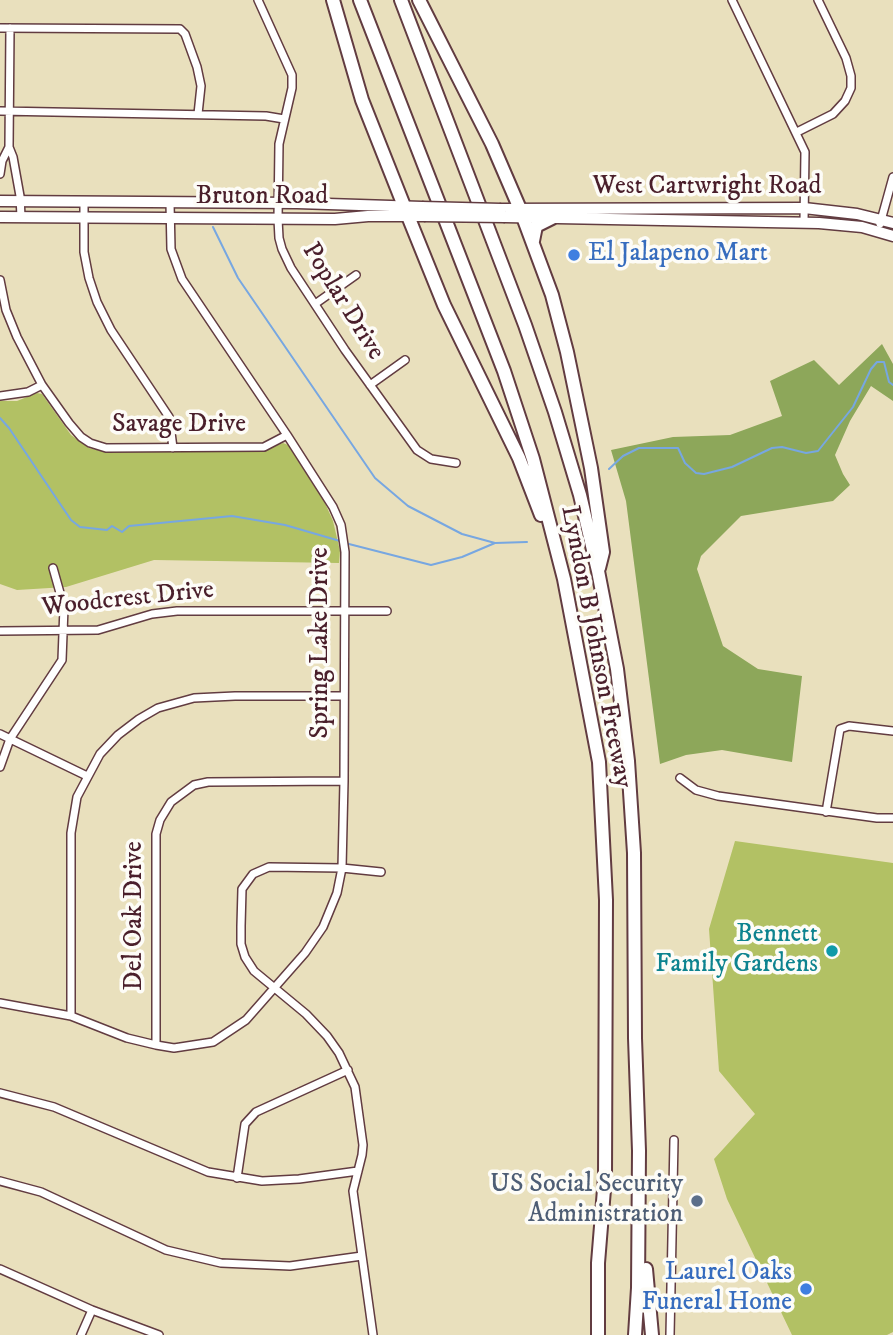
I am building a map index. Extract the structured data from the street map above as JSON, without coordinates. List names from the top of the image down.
{
  "streets": {
    "highway": ["Lyndon B Johnson Freeway"],
    "main road": ["West Cartwright Road", "Bruton Road"],
    "street": [
      "Poplar Drive",
      "Savage Drive",
      "Woodcrest Drive",
      "Spring Lake Drive",
      "Del Oak Drive"
    ]
  },
  "crossings": [
    ["West Cartwright Road", "Bruton Road"],
    ["Bruton Road", "Poplar Drive"],
    ["Bruton Road", "Spring Lake Drive"],
    ["Savage Drive", "Spring Lake Drive"],
    ["Woodcrest Drive", "Spring Lake Drive"],
    ["Spring Lake Drive", "Del Oak Drive"]
  ],
  "places": [
    "El Jalapeno Mart",
    "Bennett Family Gardens",
    "US Social Security Administration",
    "Laurel Oaks Funeral Home"
  ]
}
